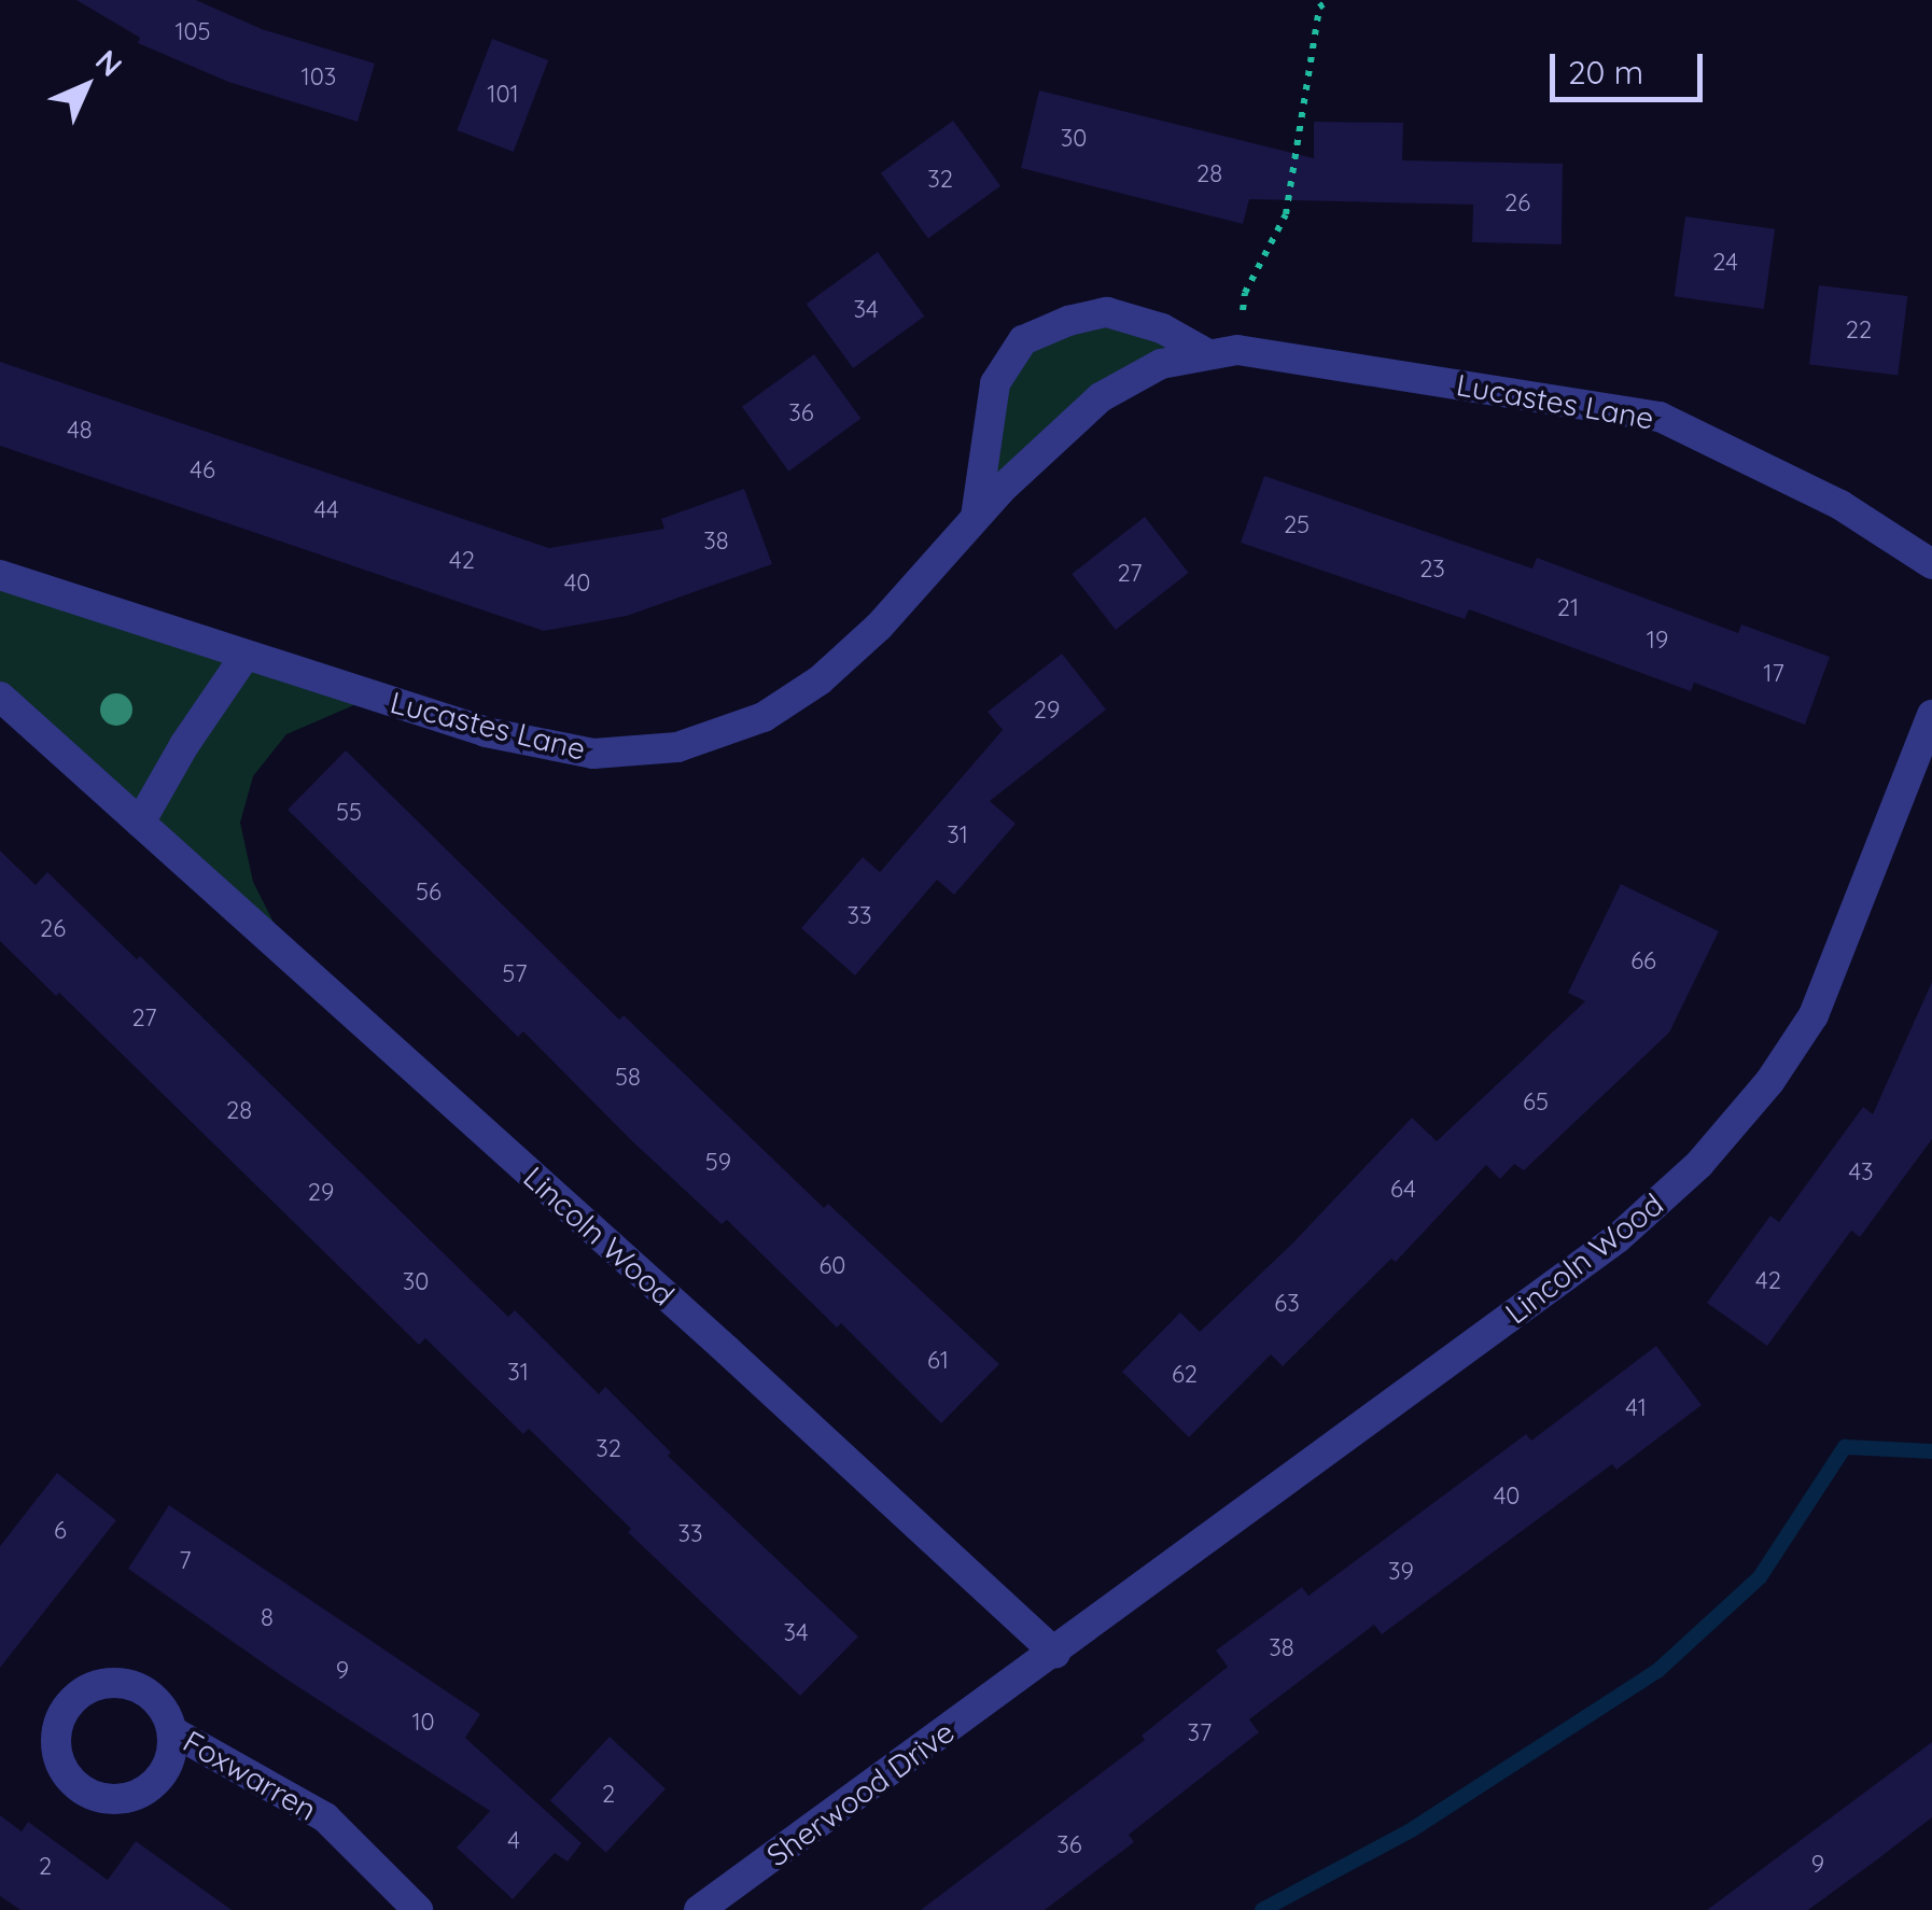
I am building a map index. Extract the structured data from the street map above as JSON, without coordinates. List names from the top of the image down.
{
  "streets": {
    "street": [
      "Lucastes Lane",
      "Lincoln Wood",
      "Foxwarren",
      "Sherwood Drive"
    ]
  },
  "crossings": [
    ["Lincoln Wood", "Sherwood Drive"]
  ],
  "house_numbers": [
    "105",
    "103",
    "101",
    "30",
    "28",
    "32",
    "26",
    "24",
    "34",
    "22",
    "36",
    "48",
    "46",
    "44",
    "25",
    "38",
    "42",
    "23",
    "27",
    "40",
    "21",
    "19",
    "17",
    "29",
    "55",
    "31",
    "56",
    "33",
    "26",
    "66",
    "57",
    "27",
    "58",
    "65",
    "28",
    "59",
    "43",
    "64",
    "29",
    "60",
    "42",
    "30",
    "63",
    "61",
    "31",
    "62",
    "41",
    "32",
    "40",
    "6",
    "33",
    "7",
    "39",
    "8",
    "34",
    "38",
    "9",
    "10",
    "37",
    "2",
    "4",
    "36",
    "9",
    "2"
  ],
  "scale_bar": "20 m",
  "north": "top right"
}
